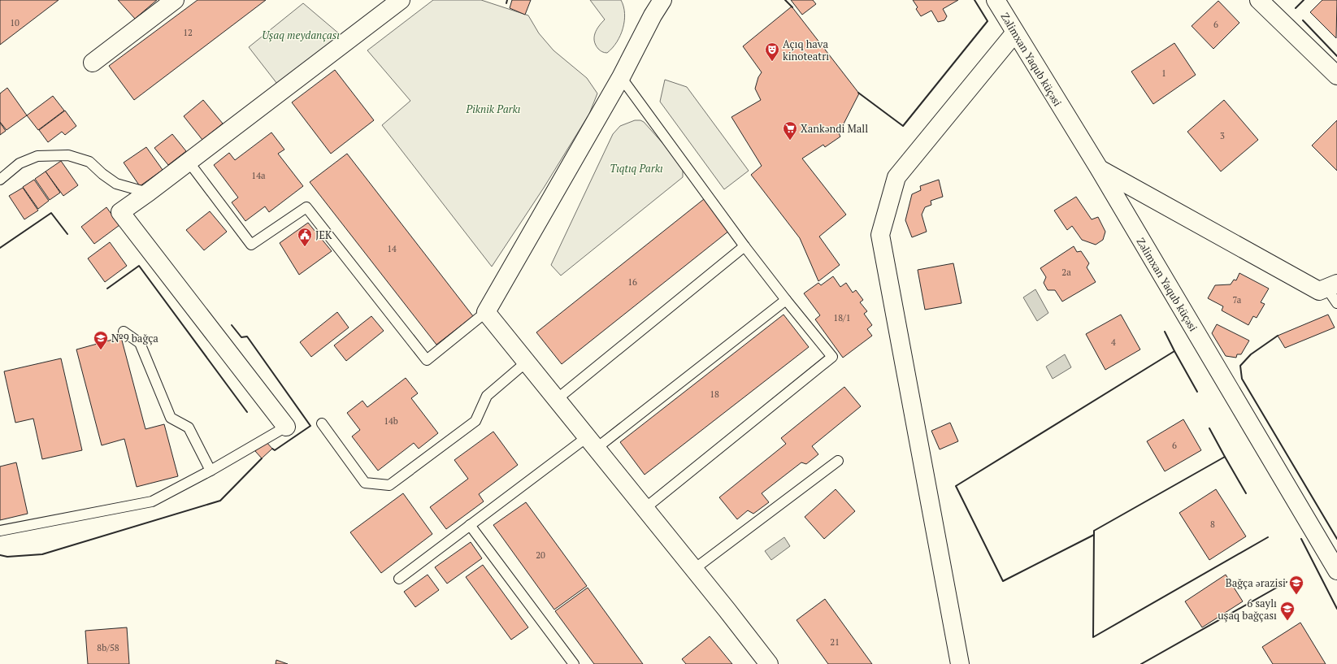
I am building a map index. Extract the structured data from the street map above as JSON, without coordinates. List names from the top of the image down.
{
  "streets": {
    "street": ["Zəlimxan Yaqub küçəsi"]
  },
  "parks": ["Uşaq meydançası", "Piknik Parkı", "Tıqtıq Parkı"],
  "places": {
    "theatre": ["Açıq hava kinoteatrı"],
    "supermarket": ["Xankəndi Mall"],
    "public building": ["JEK"],
    "school or university": ["№9 bağça", "Bağça ərazisi", "6 saylı uşaq bağçası"]
  },
  "house_numbers": [
    "10",
    "6",
    "12",
    "1",
    "3",
    "14a",
    "14",
    "2a",
    "16",
    "7a",
    "18/1",
    "4",
    "18",
    "14b",
    "6",
    "8",
    "20",
    "21",
    "8b/58"
  ]
}
